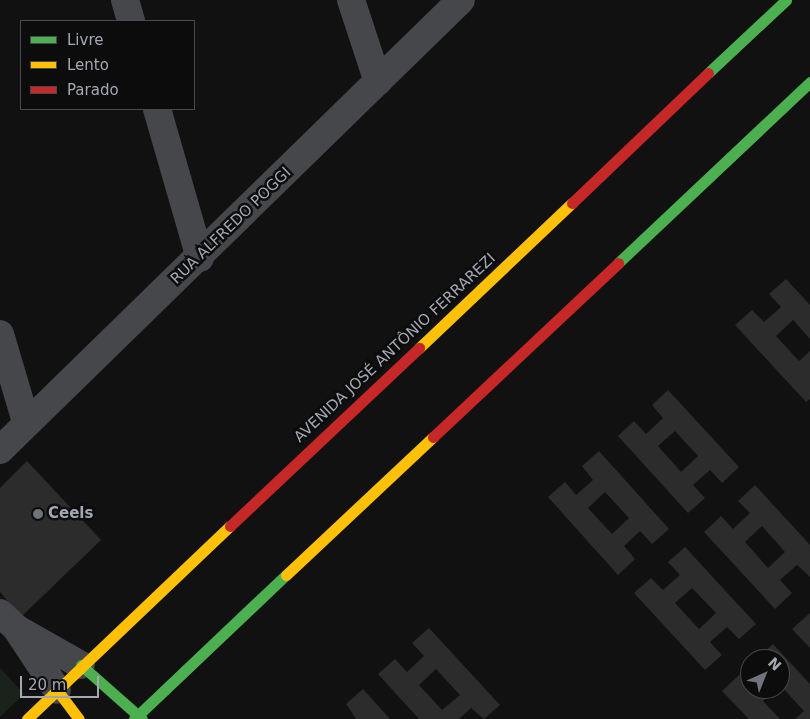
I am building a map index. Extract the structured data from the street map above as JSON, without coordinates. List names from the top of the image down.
{
  "streets": {
    "street": ["RUA ALFREDO POGGI", "AVENIDA JOSÉ ANTÔNIO FERRAREZI"]
  },
  "places": ["Ceels"],
  "legend": ["Livre", "Lento", "Parado"],
  "scale_bar": "20 m",
  "north": "top right"
}
